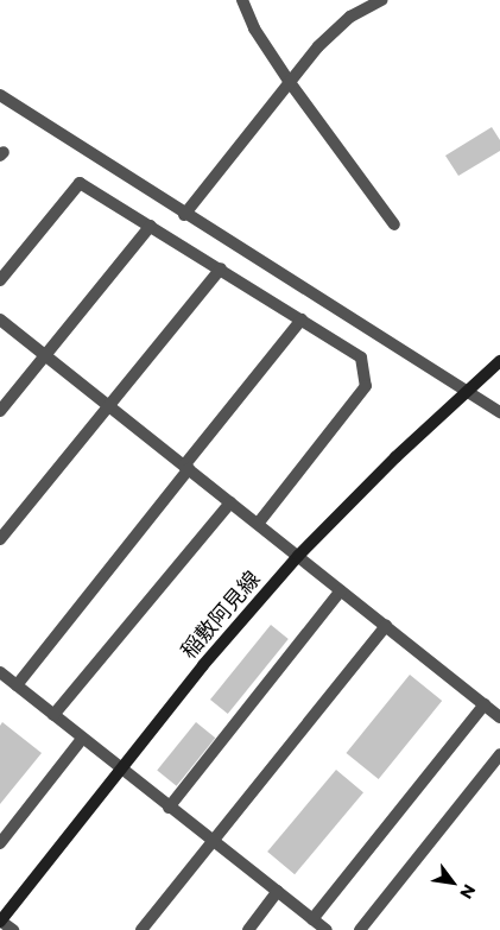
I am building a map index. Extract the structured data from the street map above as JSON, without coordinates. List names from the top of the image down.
{
  "streets": {
    "main road": ["稲敷阿見線"]
  },
  "north": "bottom right"
}
